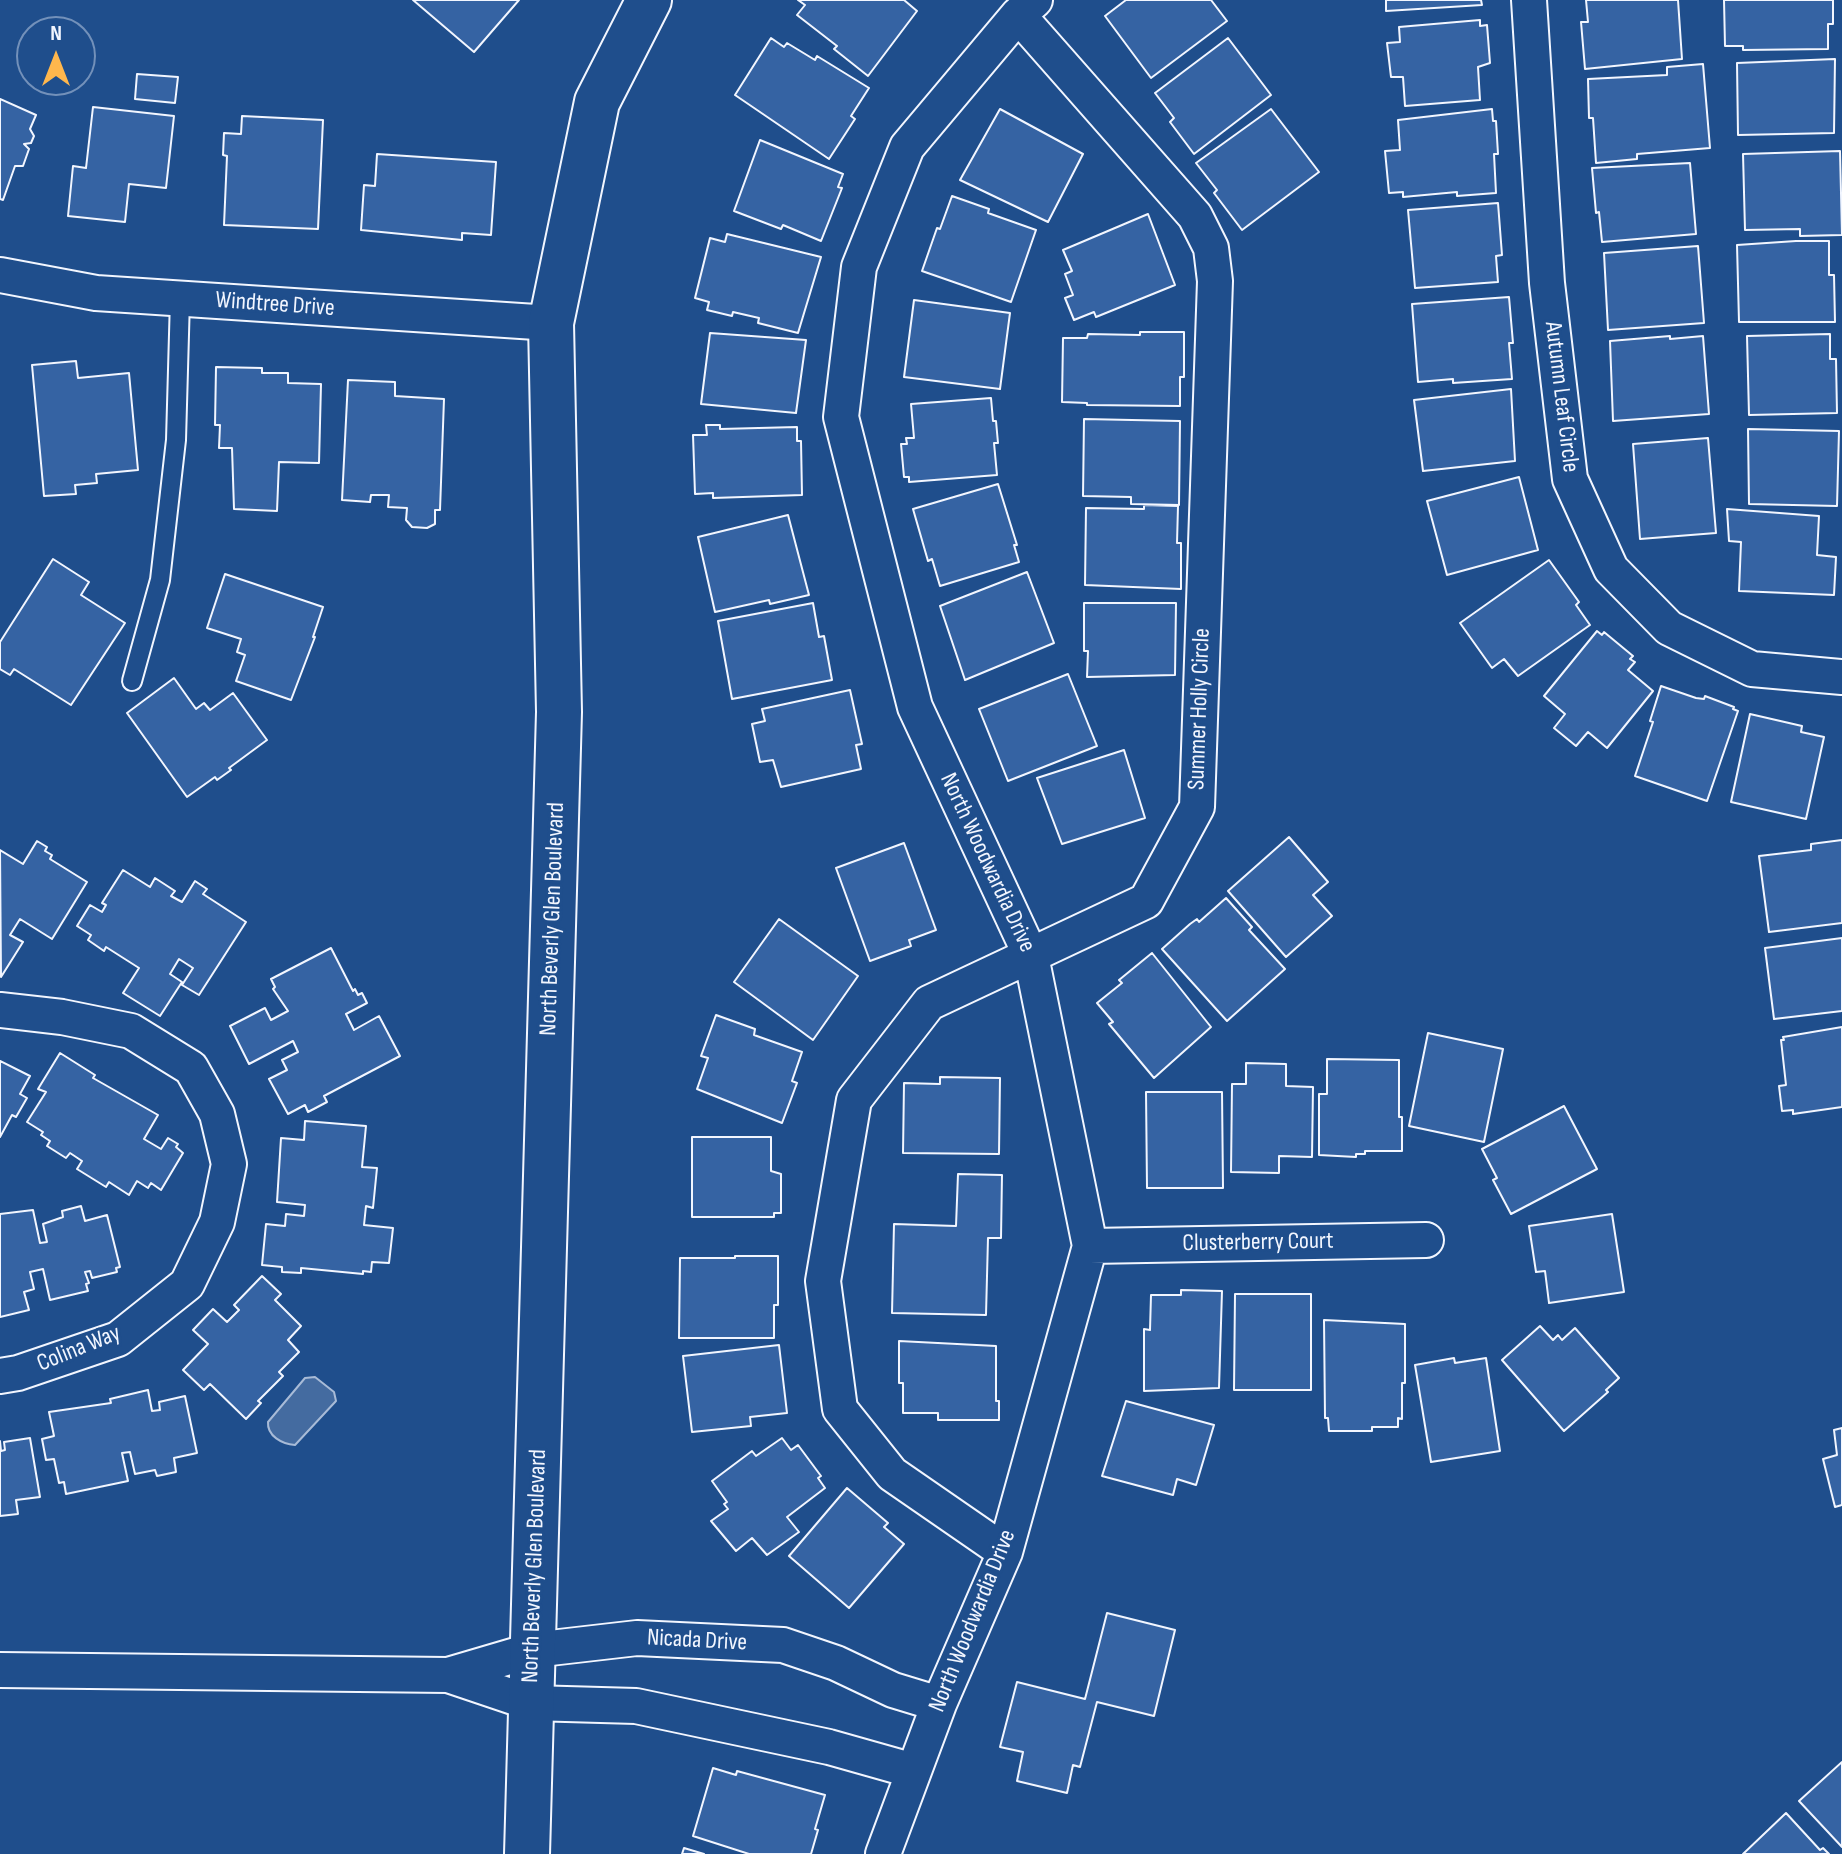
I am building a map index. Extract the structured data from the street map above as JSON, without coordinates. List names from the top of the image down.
{
  "streets": {
    "main road": ["North Beverly Glen Boulevard"],
    "street": [
      "Windtree Drive",
      "Autumn Leaf Circle",
      "Summer Holly Circle",
      "North Woodwardia Drive",
      "Clusterberry Court",
      "Colina Way",
      "Nicada Drive"
    ]
  },
  "crossings": [
    ["Windtree Drive", "North Beverly Glen Boulevard"],
    ["Summer Holly Circle", "North Woodwardia Drive"],
    ["North Woodwardia Drive", "Clusterberry Court"],
    ["North Woodwardia Drive", "Nicada Drive"],
    ["North Beverly Glen Boulevard", "Nicada Drive"]
  ],
  "north": "top"
}
